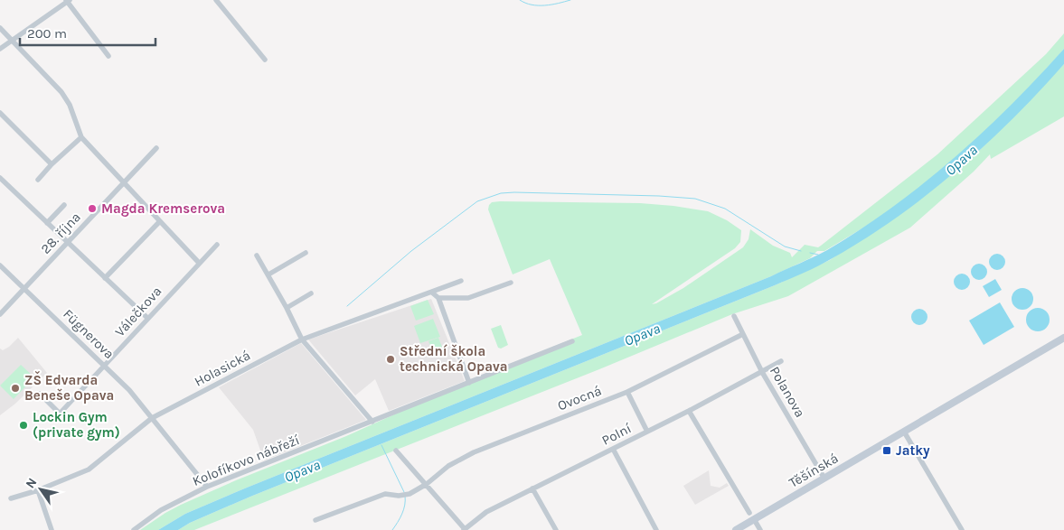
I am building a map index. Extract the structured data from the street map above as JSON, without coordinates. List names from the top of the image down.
{
  "streets": {
    "street": [
      "28. října",
      "Válečkova",
      "Fügnerova",
      "Holasická",
      "Polanova",
      "Ovocná",
      "Polní",
      "Kolofíkovo nábřeží",
      "Těšínská"
    ]
  },
  "crossings": [
    ["28. října", "Fügnerova"],
    ["Válečkova", "Fügnerova"],
    ["Fügnerova", "Holasická"],
    ["Fügnerova", "Kolofíkovo nábřeží"],
    ["Polanova", "Ovocná"],
    ["Polanova", "Polní"],
    ["Polanova", "Těšínská"]
  ],
  "water": ["Opava"],
  "places": {
    "other": [
      "Magda Kremserova",
      "Střední škola technická Opava",
      "ZŠ Edvarda Beneše Opava",
      "Lockin Gym (private gym)"
    ],
    "transit": ["Jatky"]
  },
  "scale_bar": "200 m",
  "north": "top left"
}
